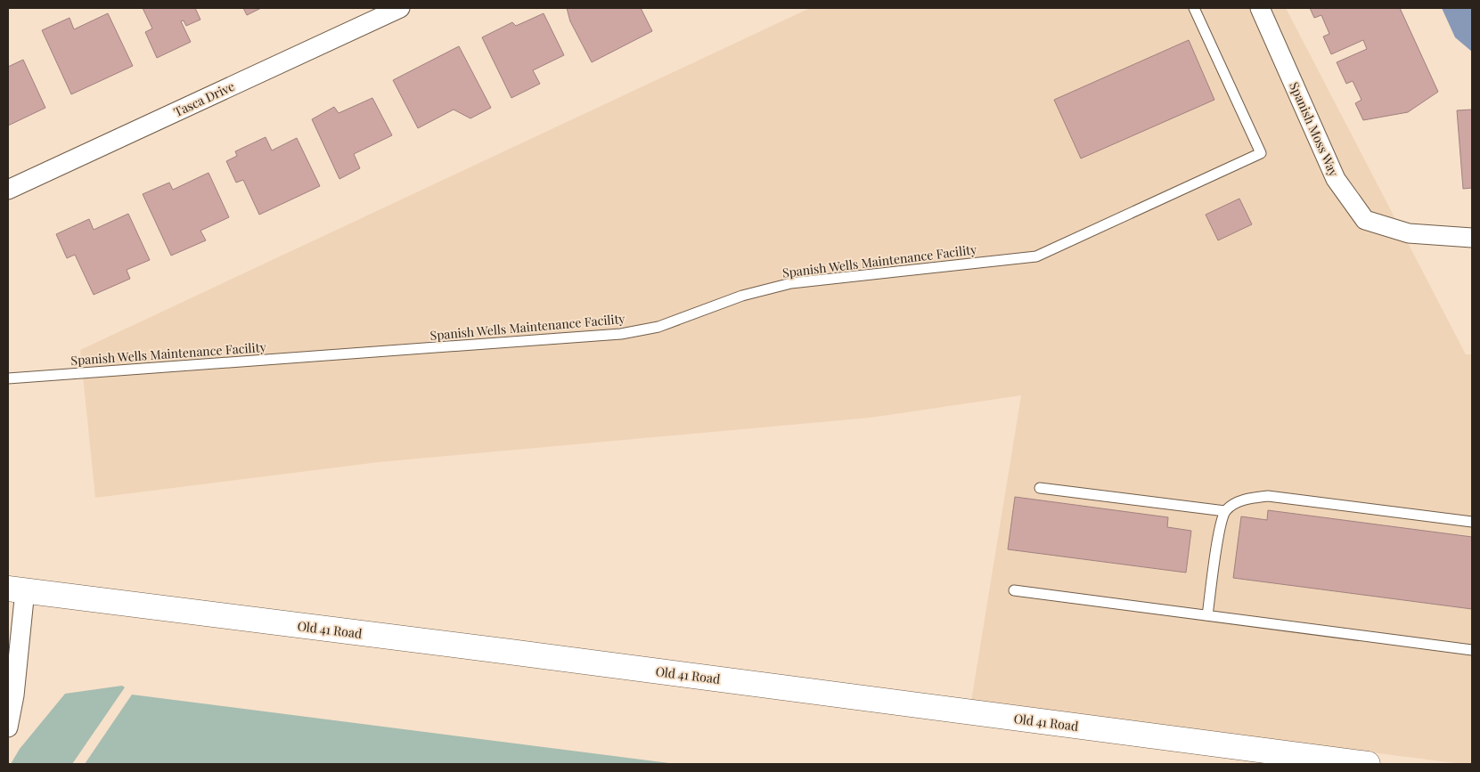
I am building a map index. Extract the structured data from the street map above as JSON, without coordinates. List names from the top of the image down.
{
  "streets": {
    "street": ["Tasca Drive", "Spanish Moss Way", "Old 41 Road"],
    "lane": ["Spanish Wells Maintenance Facility"]
  }
}
